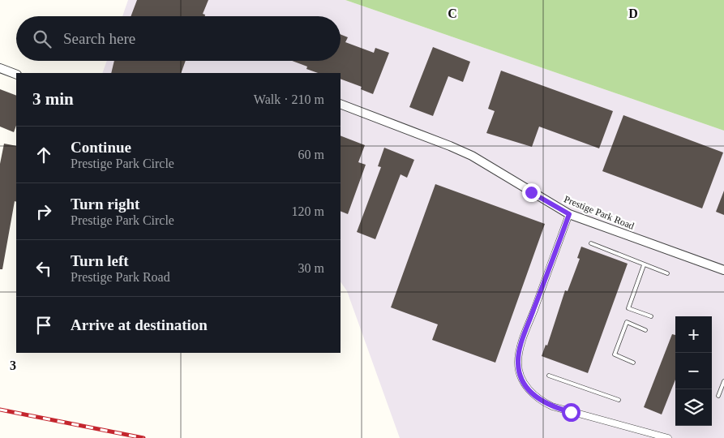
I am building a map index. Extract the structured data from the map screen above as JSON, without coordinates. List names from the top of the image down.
{
  "streets": {
    "street": ["Prestige Park Road"]
  },
  "page": {
    "search": "Search here",
    "heading": ["3 min", "Walk · 210 m"],
    "list": [
      ["Continue", "Prestige Park Circle", "60 m"],
      ["Turn right", "Prestige Park Circle", "120 m"],
      ["Turn left", "Prestige Park Road", "30 m"],
      "Arrive at destination"
    ],
    "map_buttons": ["+", "−"]
  },
  "grid": {
    "columns": ["C", "D"],
    "rows": ["3"]
  }
}
